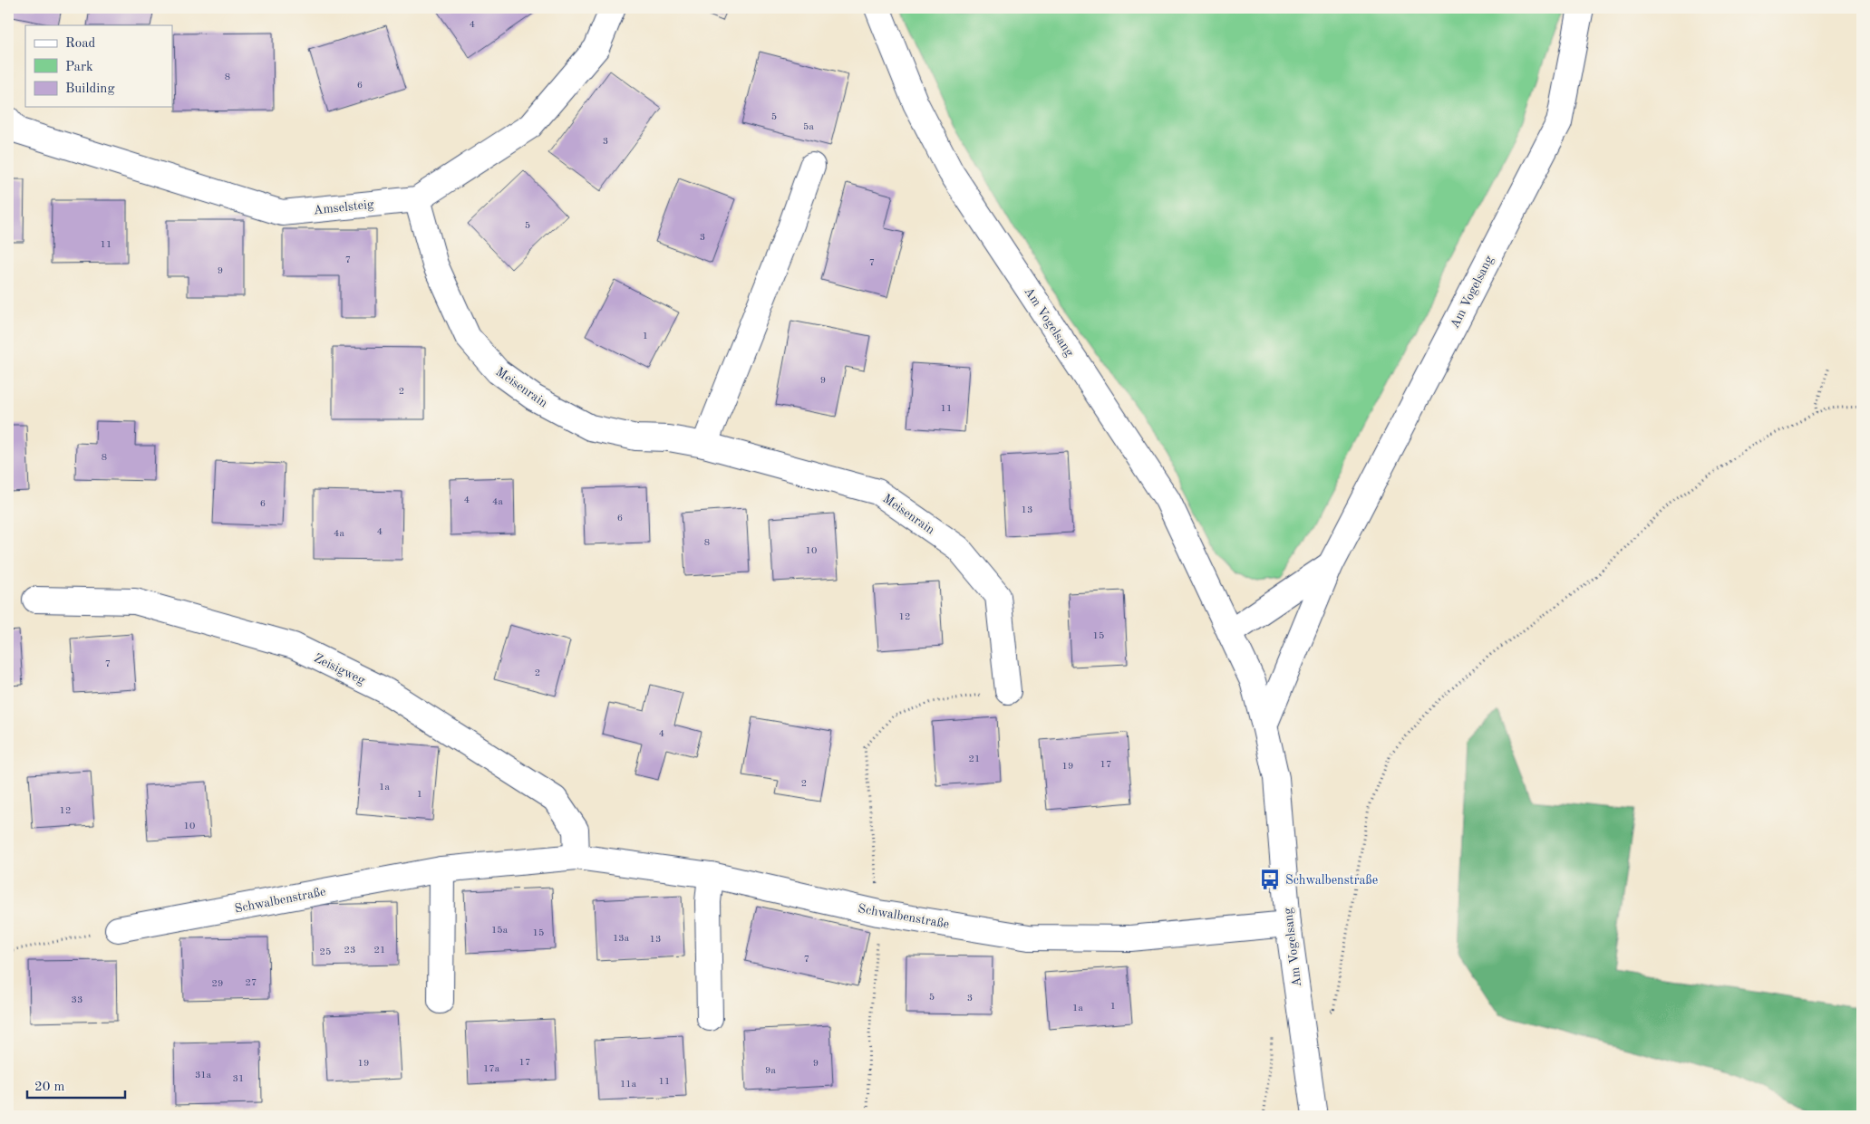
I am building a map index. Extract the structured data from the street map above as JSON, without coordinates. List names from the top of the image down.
{
  "streets": {
    "street": [
      "Amselsteig",
      "Am Vogelsang",
      "Meisenrain",
      "Zeisigweg",
      "Schwalbenstraße"
    ]
  },
  "crossings": [
    ["Amselsteig", "Meisenrain"],
    ["Am Vogelsang", "Schwalbenstraße"],
    ["Zeisigweg", "Schwalbenstraße"]
  ],
  "places": {
    "bus stop": ["Schwalbenstraße"]
  },
  "house_numbers": [
    "4",
    "8",
    "6",
    "5",
    "5a",
    "3",
    "5",
    "3",
    "11",
    "7",
    "7",
    "9",
    "1",
    "9",
    "2",
    "11",
    "8",
    "4",
    "4a",
    "6",
    "13",
    "6",
    "4",
    "4a",
    "8",
    "10",
    "12",
    "15",
    "7",
    "2",
    "4",
    "21",
    "17",
    "19",
    "2",
    "1a",
    "1",
    "12",
    "10",
    "15a",
    "15",
    "13a",
    "13",
    "23",
    "21",
    "25",
    "7",
    "27",
    "29",
    "5",
    "3",
    "33",
    "1",
    "1a",
    "17",
    "19",
    "9",
    "17a",
    "9a",
    "31a",
    "31",
    "11",
    "11a"
  ],
  "legend": ["Road", "Park", "Building"],
  "scale_bar": "20 m"
}
